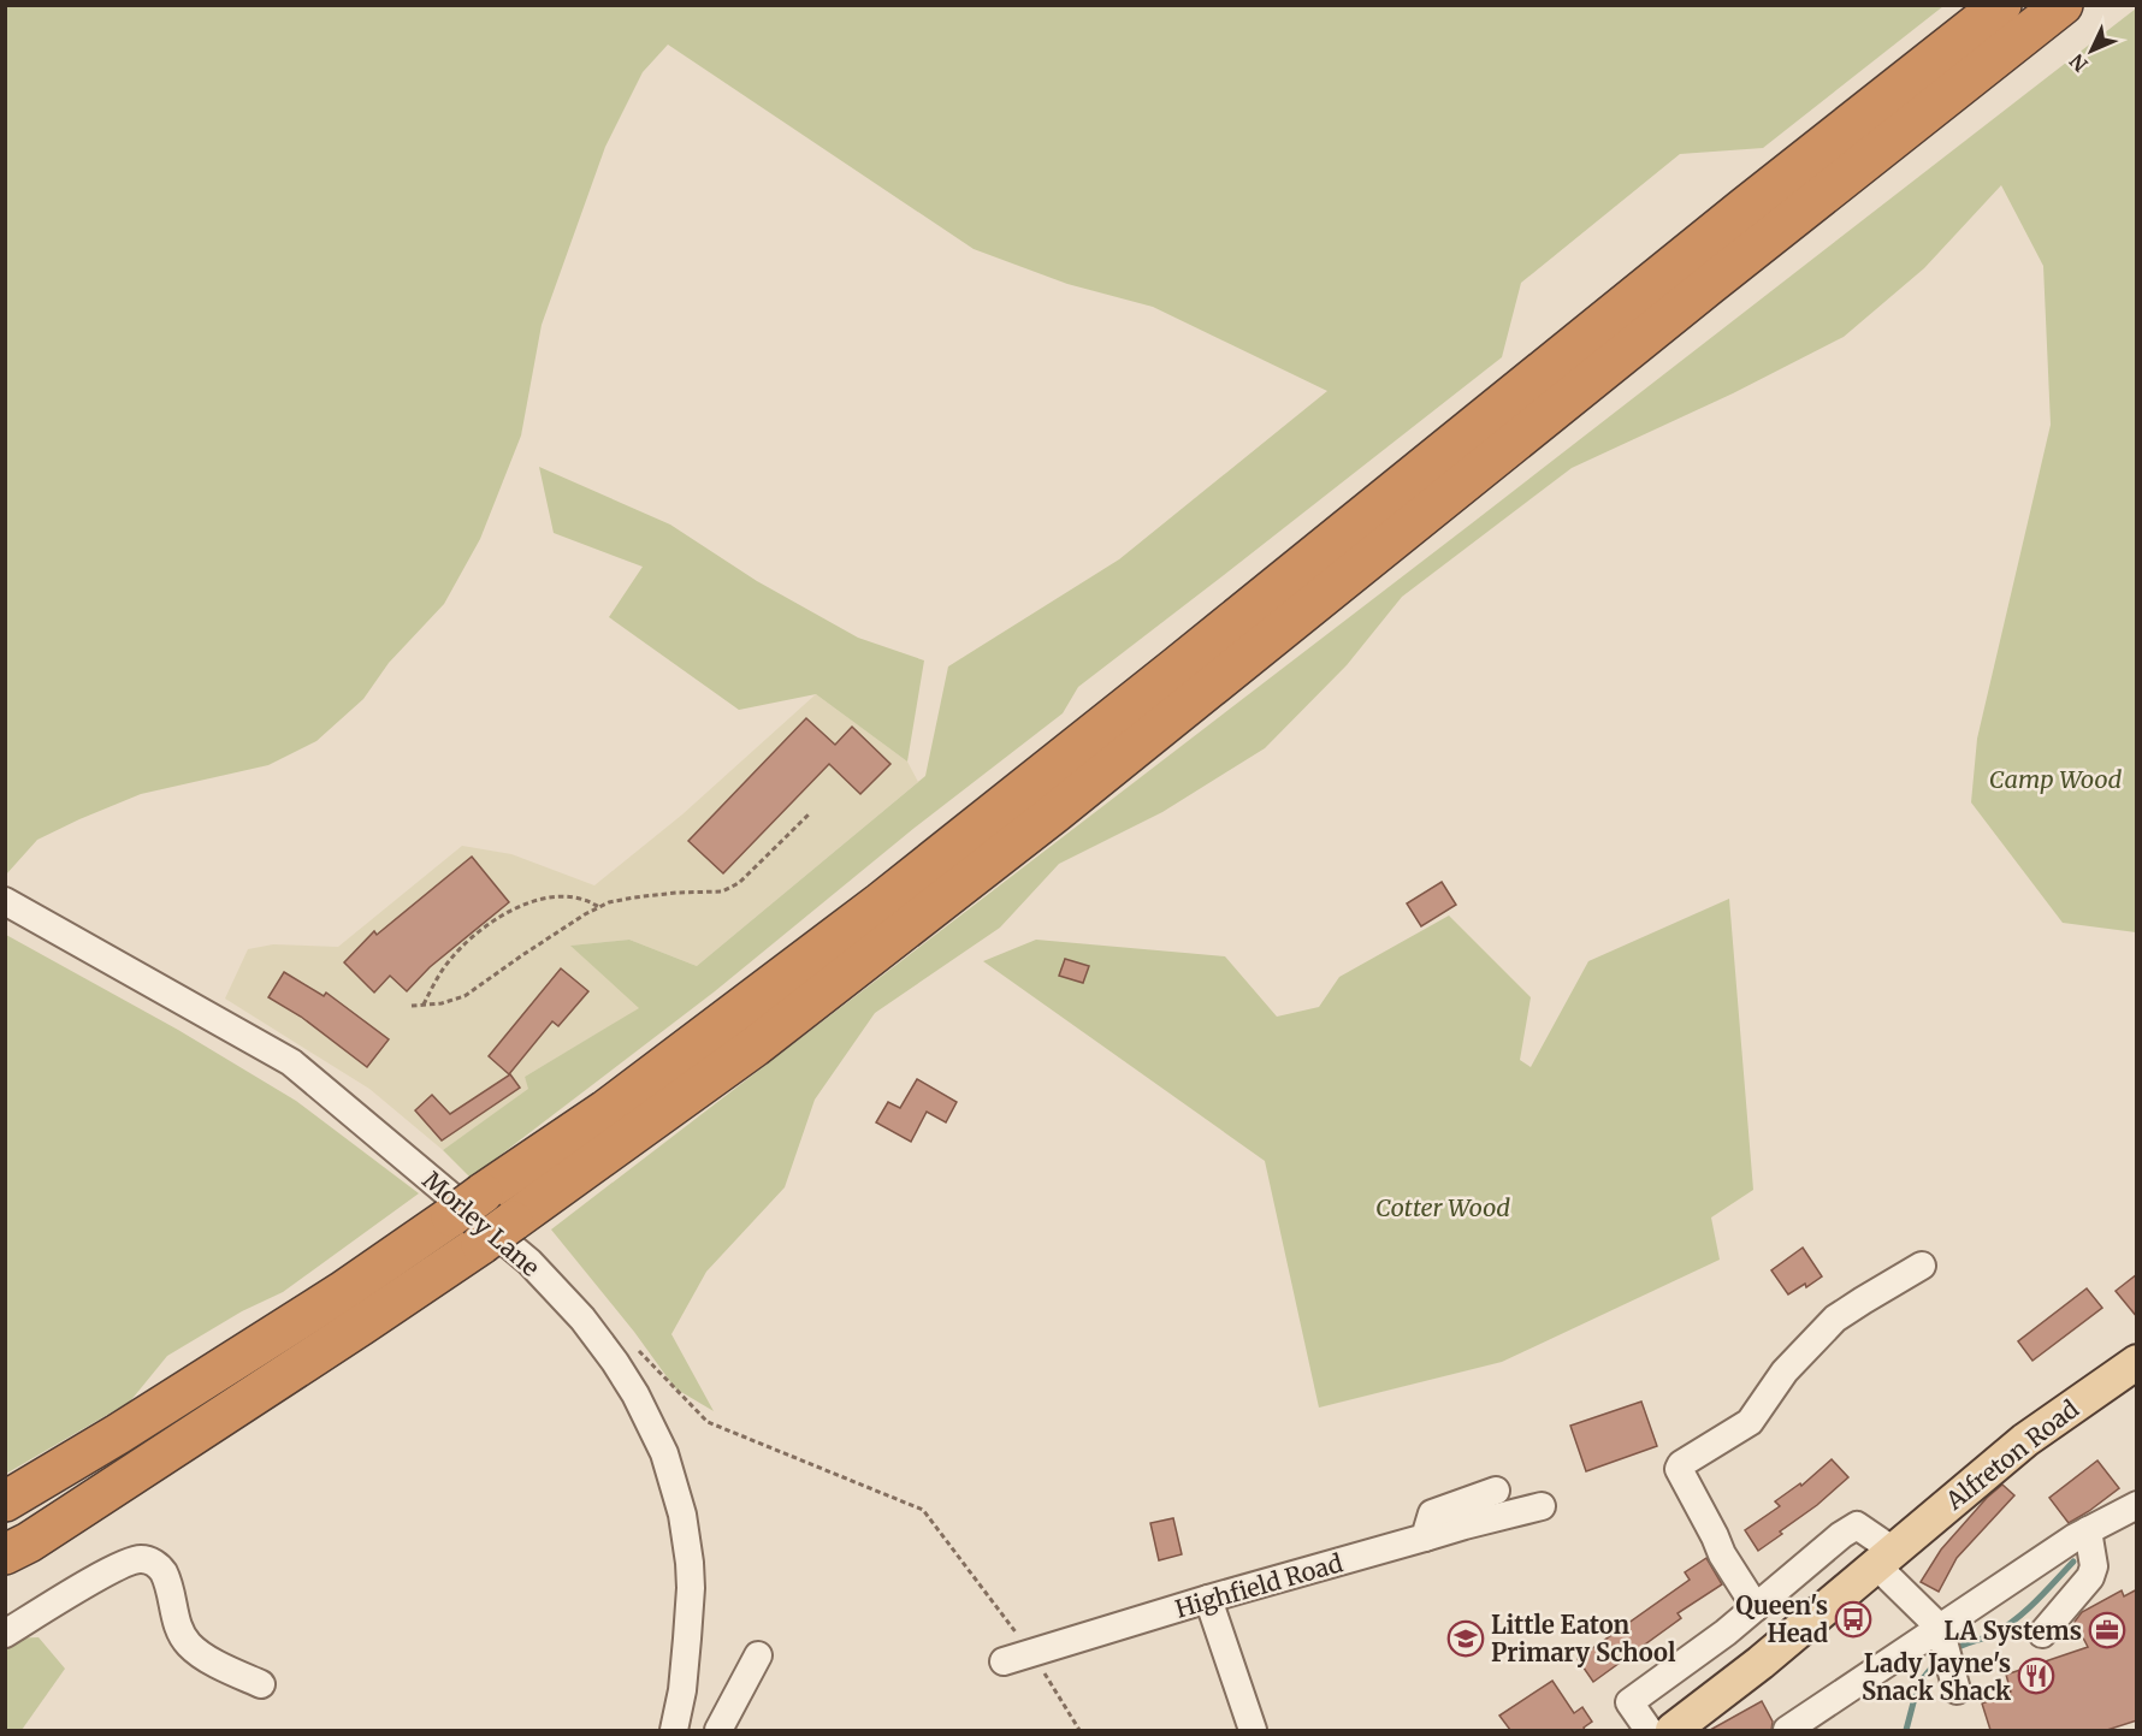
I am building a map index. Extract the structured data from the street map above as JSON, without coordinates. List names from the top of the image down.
{
  "streets": {
    "main road": ["Alfreton Road"],
    "street": ["Morley Lane", "Highfield Road"]
  },
  "parks": ["Camp Wood", "Cotter Wood"],
  "places": {
    "bus stop": ["Queen's Head"],
    "office": ["LA Systems"],
    "school or university": ["Little Eaton Primary School"],
    "restaurant": ["Lady Jayne's Snack Shack"]
  },
  "north": "bottom left"
}
